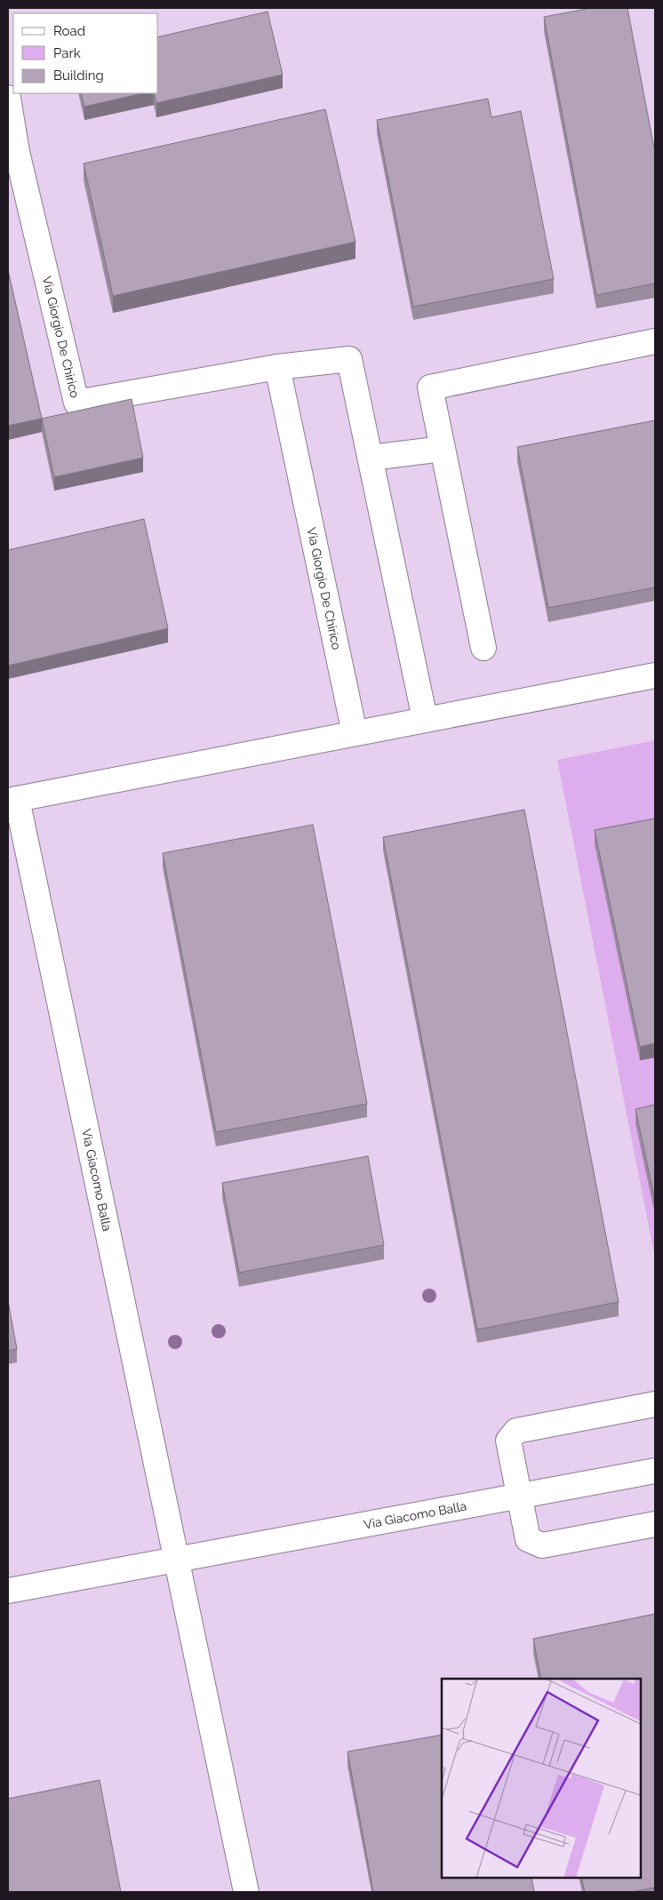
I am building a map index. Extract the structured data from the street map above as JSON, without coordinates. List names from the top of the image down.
{
  "streets": {
    "street": ["Via Giorgio De Chirico", "Via Giacomo Balla"]
  },
  "legend": ["Road", "Park", "Building"]
}
